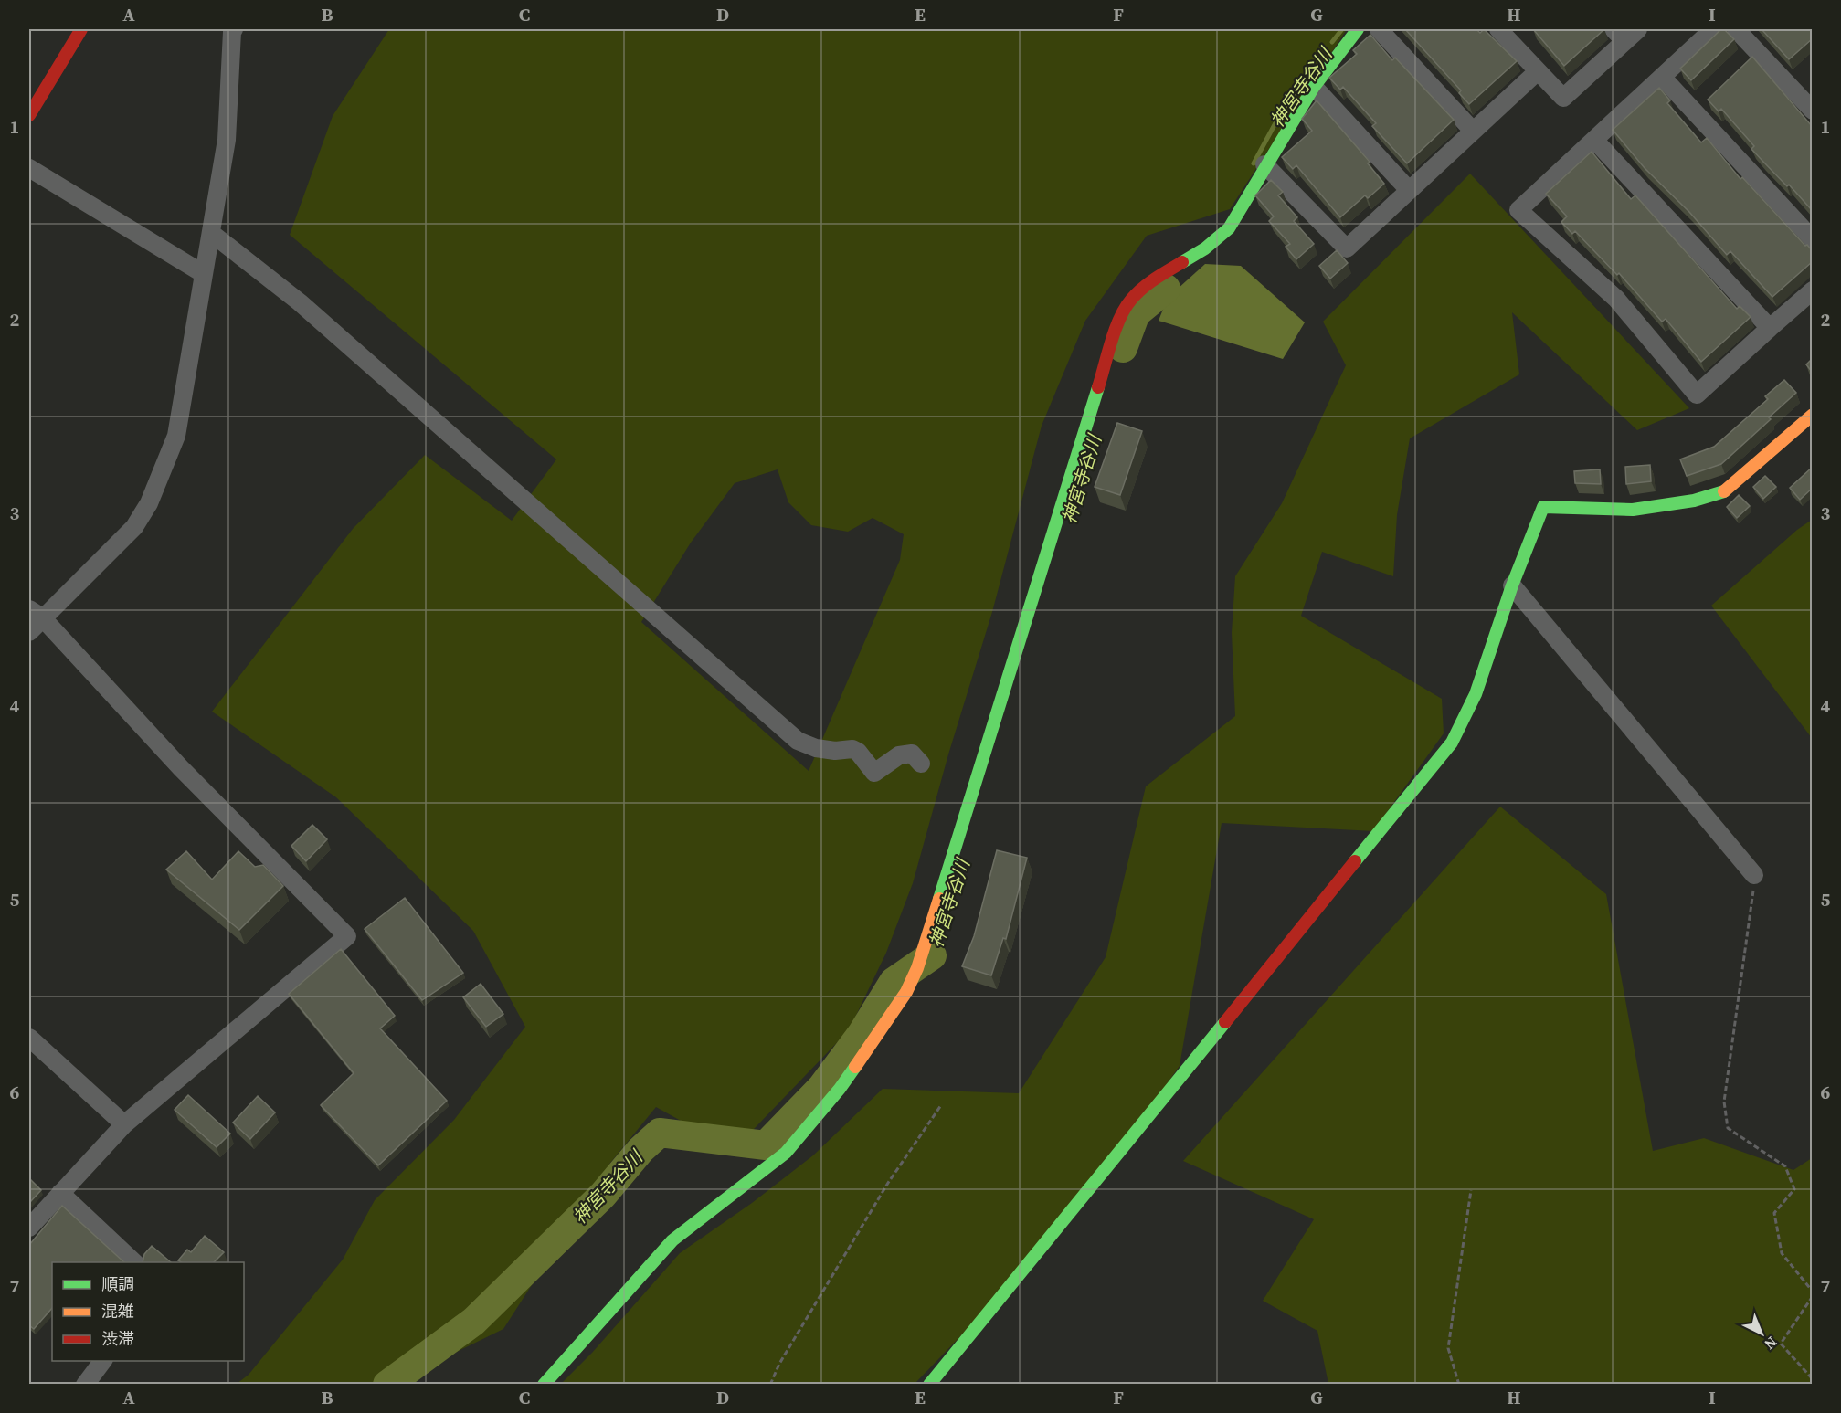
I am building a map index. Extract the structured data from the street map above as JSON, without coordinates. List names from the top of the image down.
{
  "water": ["神宮寺谷川"],
  "legend": ["順調", "混雑", "渋滞"],
  "north": "bottom right",
  "grid": {
    "columns": [
      "A",
      "B",
      "C",
      "D",
      "E",
      "F",
      "G",
      "H",
      "I"
    ],
    "rows": [
      "1",
      "2",
      "3",
      "4",
      "5",
      "6",
      "7"
    ]
  }
}
